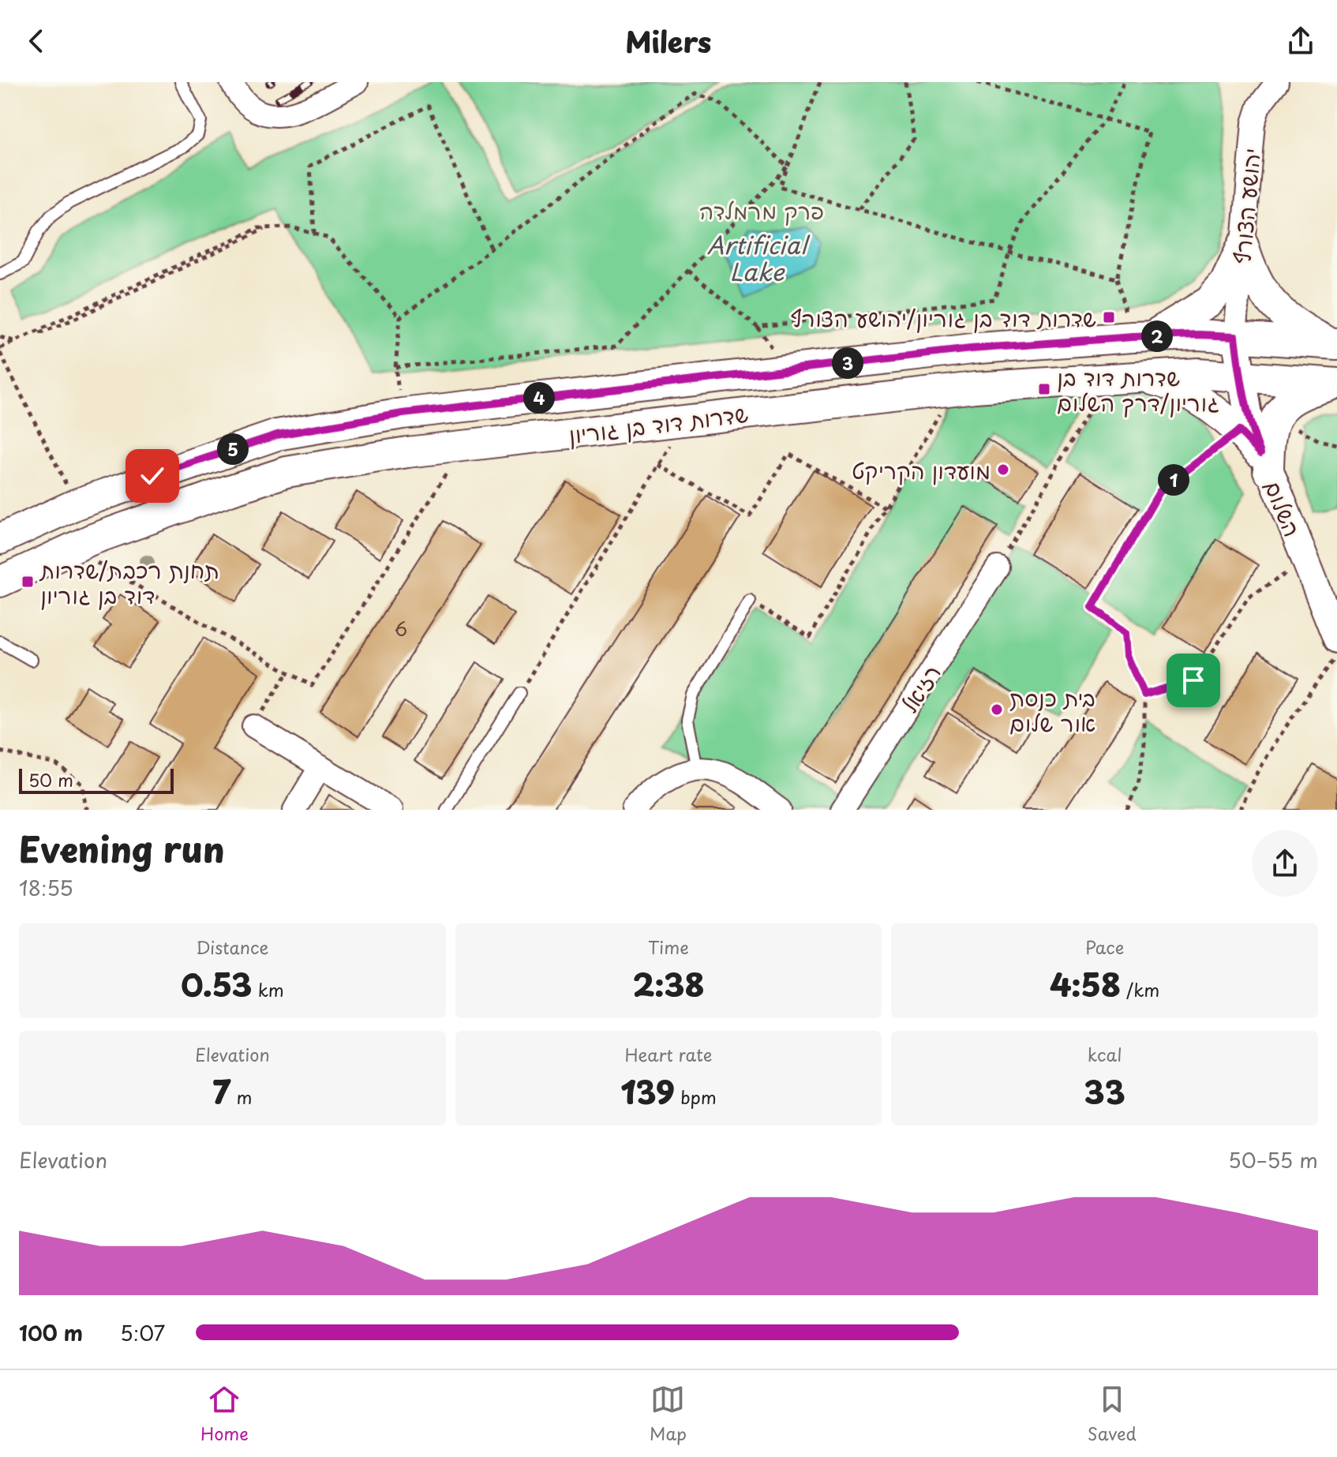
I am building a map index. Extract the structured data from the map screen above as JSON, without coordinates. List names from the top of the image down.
{
  "streets": {
    "main road": ["שדרות דוד בן גוריון"],
    "street": ["יהושע הצורף", "השלום", "רזיאל"]
  },
  "crossings": [
    ["יהושע הצורף", "שדרות דוד בן גוריון"],
    ["יהושע הצורף", "השלום"],
    ["שדרות דוד בן גוריון", "השלום"]
  ],
  "water": ["Artificial Lake"],
  "parks": ["פרק מרמלדה"],
  "places": {
    "transit": ["שדרות דוד בן גוריון/יהושע הצורף", "שדרות דוד בן גוריון/דרך השלום", "תחנת רכבת/שדרות דוד בן גוריון"],
    "other": ["מועדון הקריקט", "בית כנסת אור שלום"]
  },
  "house_numbers": ["6"],
  "scale_bar": "50 m",
  "page": {
    "header": "Milers",
    "pins": [
      "2",
      "3",
      "4",
      "5",
      "1"
    ],
    "scale": "50 m",
    "heading": ["Evening run", "18:55"],
    "stats": [
      ["Distance", "0.53 km"],
      ["Time", "2:38"],
      ["Pace", "4:58 /km"],
      ["Elevation", "7 m"],
      ["Heart rate", "139 bpm"],
      ["kcal", "33"]
    ],
    "chart": ["Elevation", "50–55 m"],
    "list": [
      {
        "name": "100 m",
        "note": "5:07"
      }
    ],
    "tabs": ["Home", "Map", "Saved"]
  }
}
